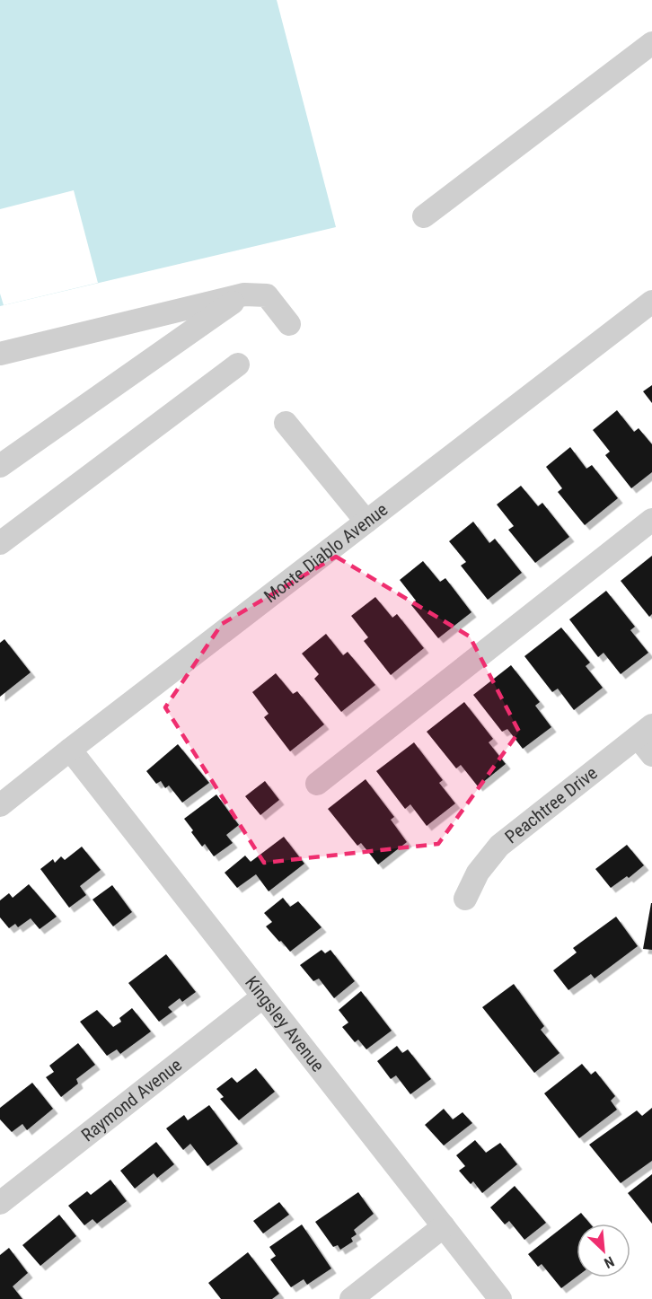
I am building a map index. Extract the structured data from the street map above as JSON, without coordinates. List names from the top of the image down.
{
  "streets": {
    "street": [
      "Monte Diablo Avenue",
      "Peachtree Drive",
      "Kingsley Avenue",
      "Raymond Avenue"
    ]
  },
  "crossings": [
    ["Monte Diablo Avenue", "Kingsley Avenue"],
    ["Kingsley Avenue", "Raymond Avenue"]
  ],
  "north": "bottom right"
}
